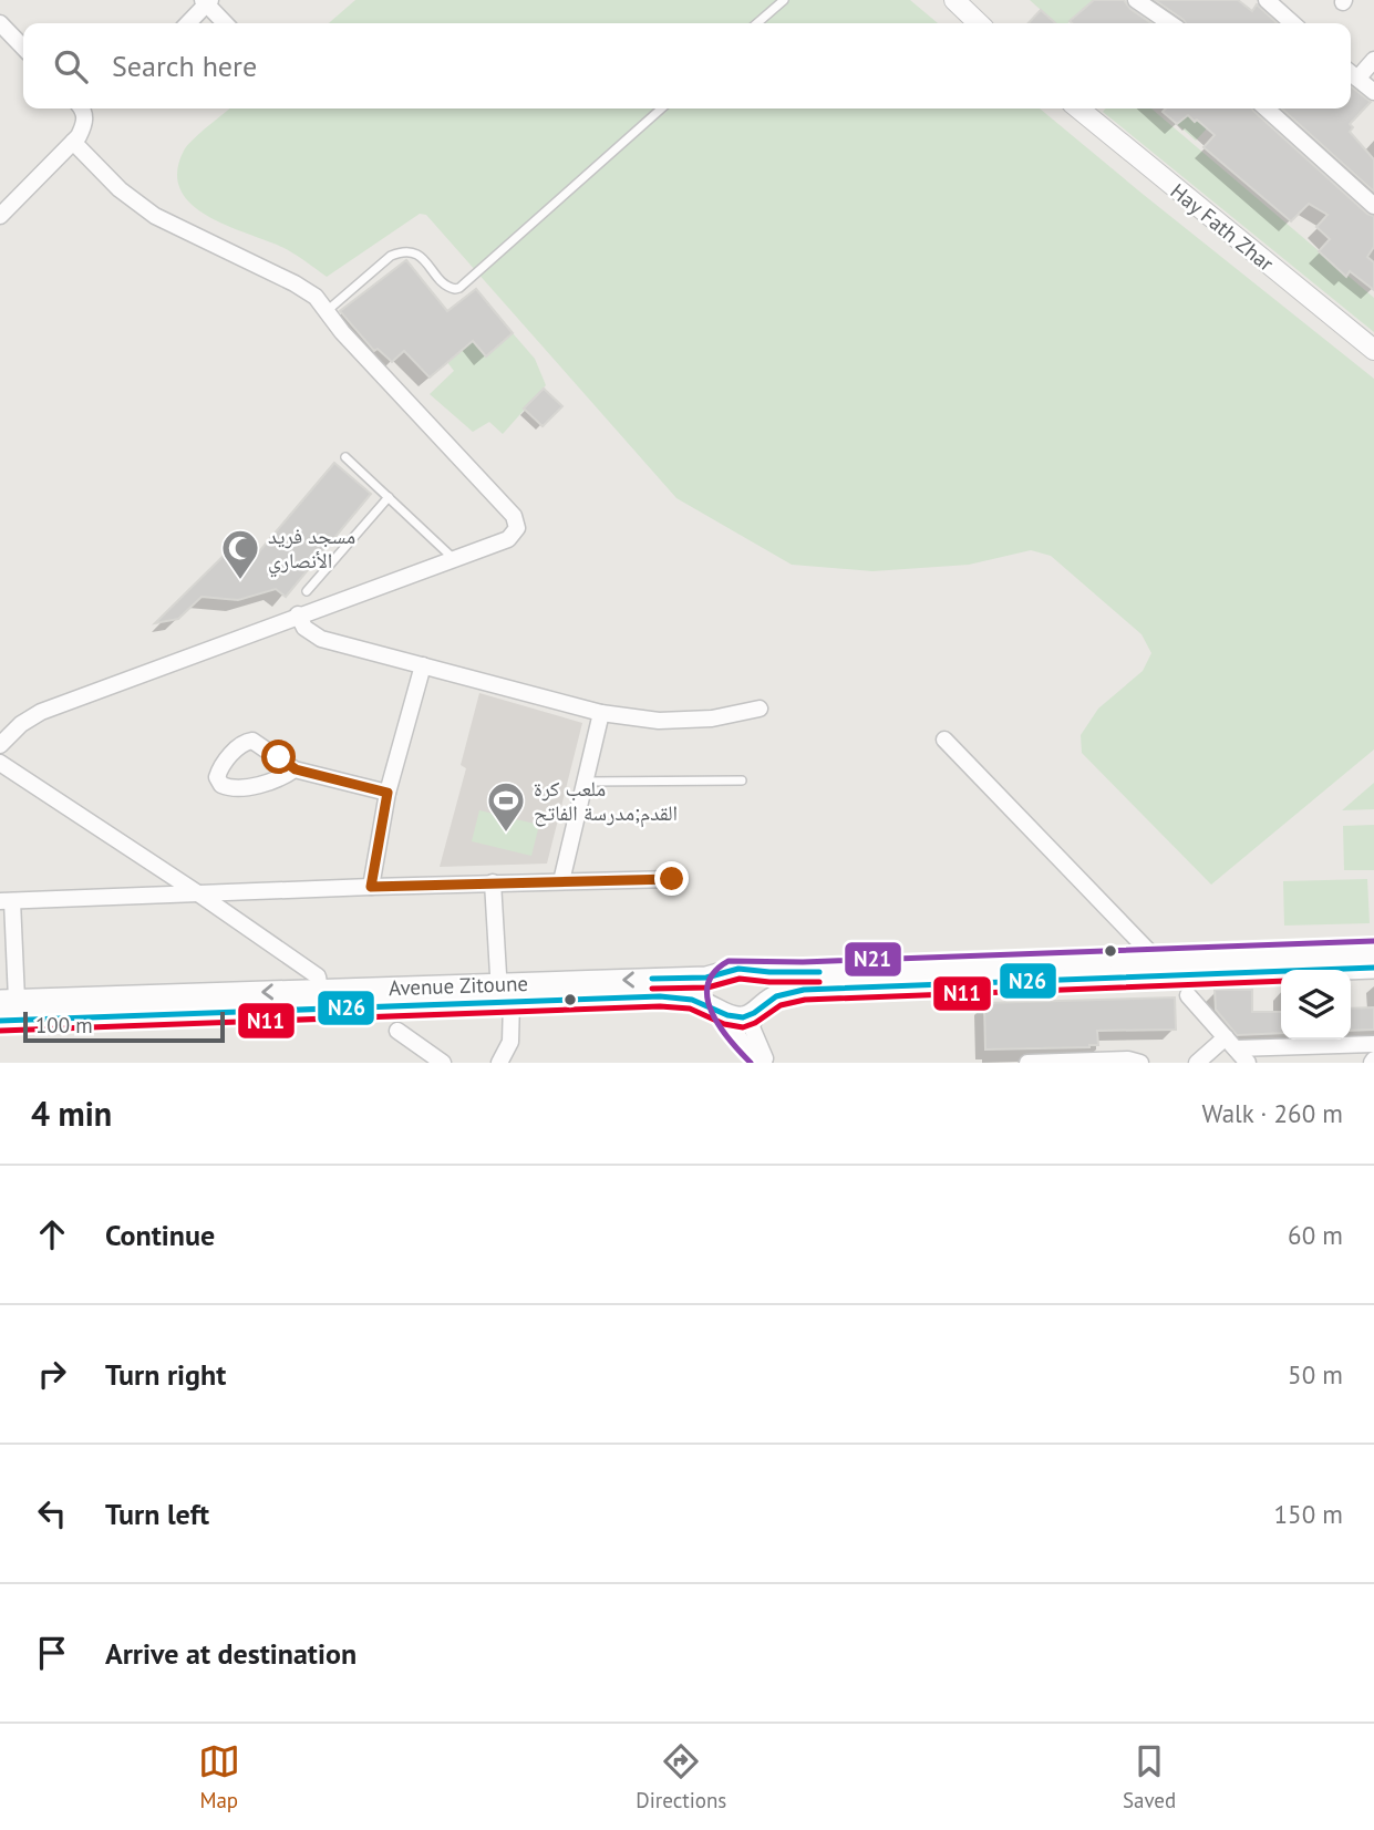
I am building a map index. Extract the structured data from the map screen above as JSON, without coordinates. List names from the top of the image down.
{
  "streets": {
    "main road": ["Avenue Zitoune"],
    "street": ["Hay Fath Zhar"]
  },
  "places": {
    "mosque": ["مسجد فريد الأنصاري"],
    "sports": ["ملعب كرة القدم;مدرسة الفاتح"]
  },
  "lines": ["transit line N21", "transit line N26", "transit line N11"],
  "scale_bar": "100 m",
  "page": {
    "search": "Search here",
    "scale": "100 m",
    "heading": ["4 min", "Walk · 260 m"],
    "list": [
      ["Continue", "60 m"],
      ["Turn right", "50 m"],
      ["Turn left", "150 m"],
      "Arrive at destination"
    ],
    "nav": ["Map", "Directions", "Saved"]
  }
}
